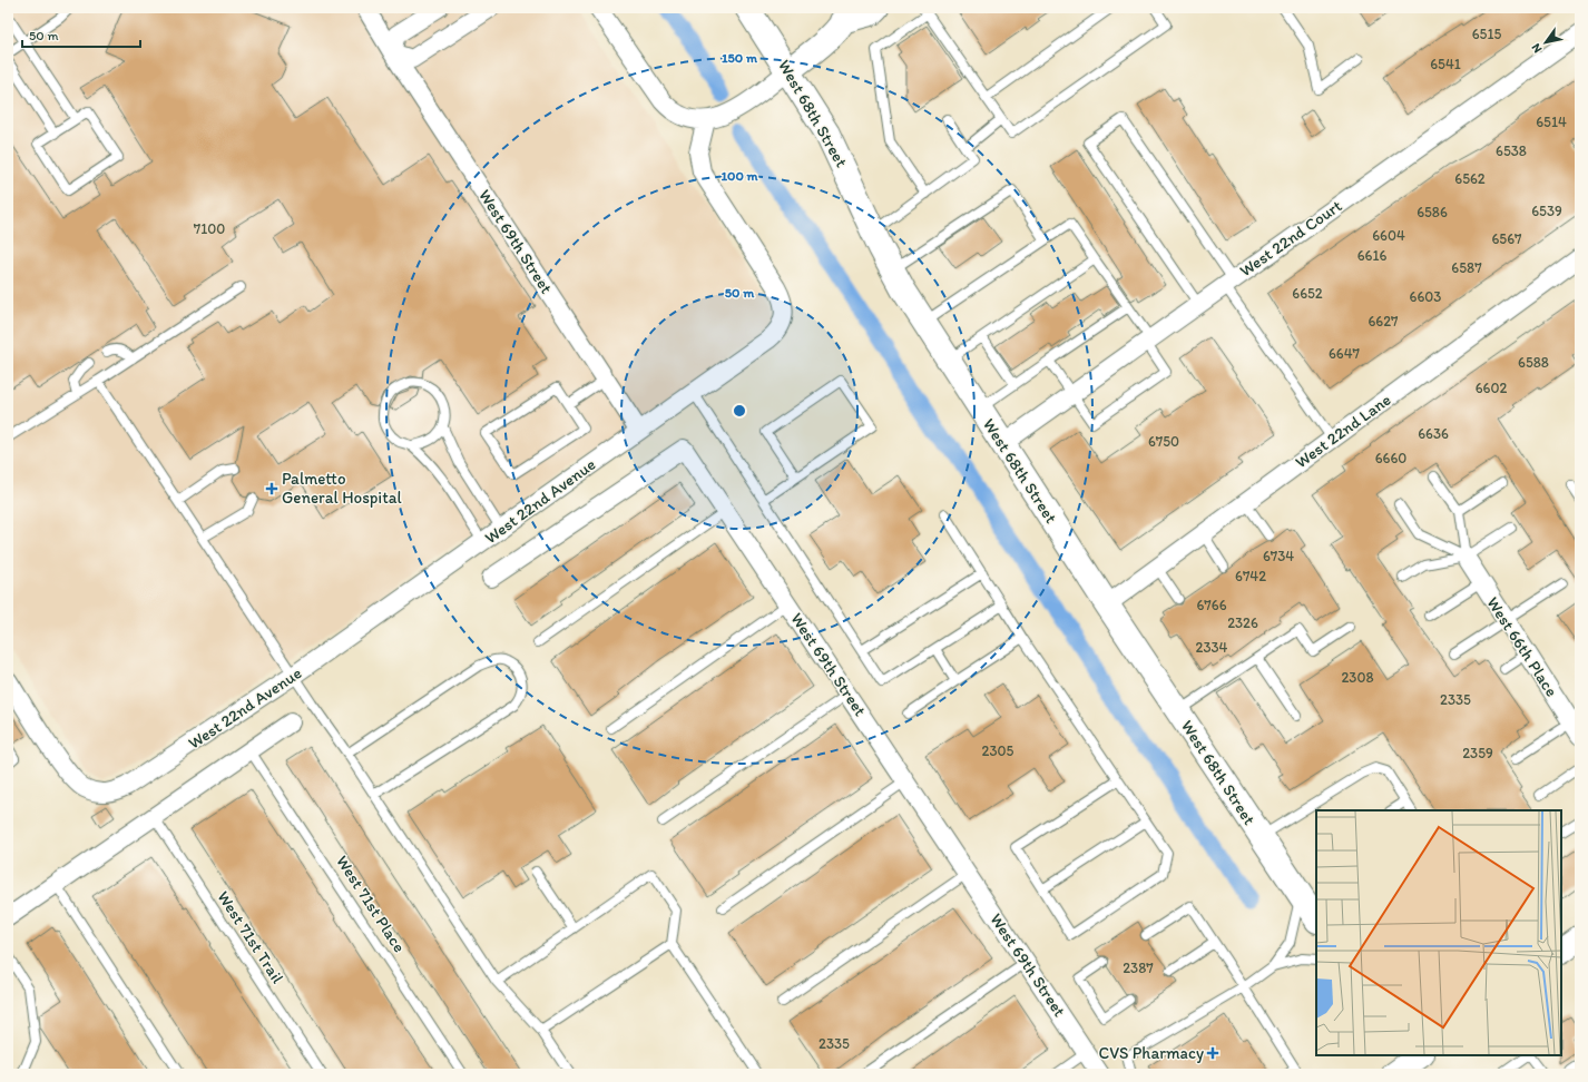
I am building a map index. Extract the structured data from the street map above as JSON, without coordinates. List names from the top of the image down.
{
  "streets": {
    "main road": ["West 68th Street"],
    "street": [
      "West 22nd Court",
      "West 69th Street",
      "West 22nd Lane",
      "West 22nd Avenue",
      "West 66th Place"
    ],
    "lane": ["West 71st Place", "West 71st Trail"]
  },
  "crossings": [
    ["West 68th Street", "West 22nd Court"],
    ["West 68th Street", "West 22nd Lane"],
    ["West 69th Street", "West 22nd Avenue"]
  ],
  "places": {
    "health": ["Palmetto General Hospital", "CVS Pharmacy"]
  },
  "house_numbers": [
    "6515",
    "6541",
    "6514",
    "6538",
    "6562",
    "6539",
    "6586",
    "7100",
    "6604",
    "6567",
    "6616",
    "6587",
    "6652",
    "6603",
    "6627",
    "6647",
    "6588",
    "6602",
    "6636",
    "6750",
    "6660",
    "6734",
    "6742",
    "6766",
    "2326",
    "2334",
    "2308",
    "2335",
    "2305",
    "2359",
    "2387",
    "2335"
  ],
  "scale_bar": "50 m",
  "north": "bottom left",
  "rings": ["150 m", "100 m", "50 m"]
}
